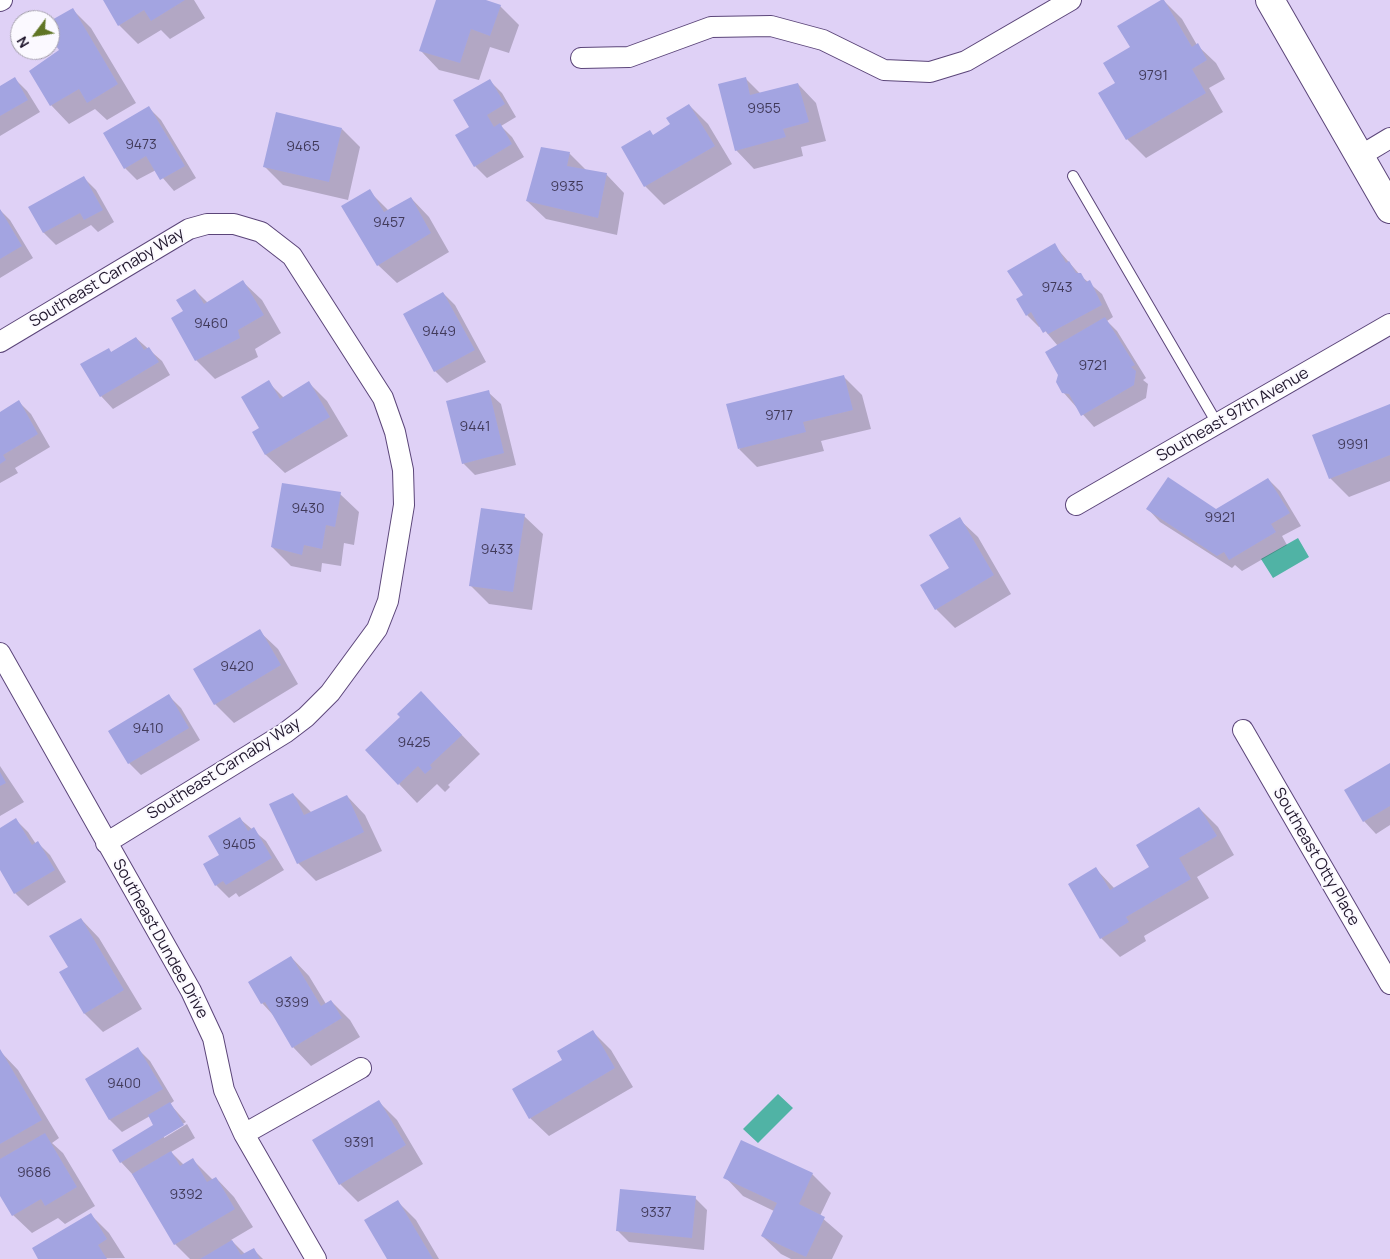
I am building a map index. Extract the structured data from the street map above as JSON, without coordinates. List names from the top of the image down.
{
  "streets": {
    "street": [
      "Southeast Carnaby Way",
      "Southeast 97th Avenue",
      "Southeast Otty Place",
      "Southeast Dundee Drive"
    ]
  },
  "crossings": [
    ["Southeast Carnaby Way", "Southeast Dundee Drive"]
  ],
  "house_numbers": [
    "9791",
    "9955",
    "9473",
    "9465",
    "9935",
    "9457",
    "9743",
    "9460",
    "9449",
    "9721",
    "9717",
    "9441",
    "9991",
    "9430",
    "9921",
    "9433",
    "9420",
    "9410",
    "9425",
    "9405",
    "9399",
    "9400",
    "9391",
    "9686",
    "9392",
    "9337"
  ],
  "north": "bottom left"
}
